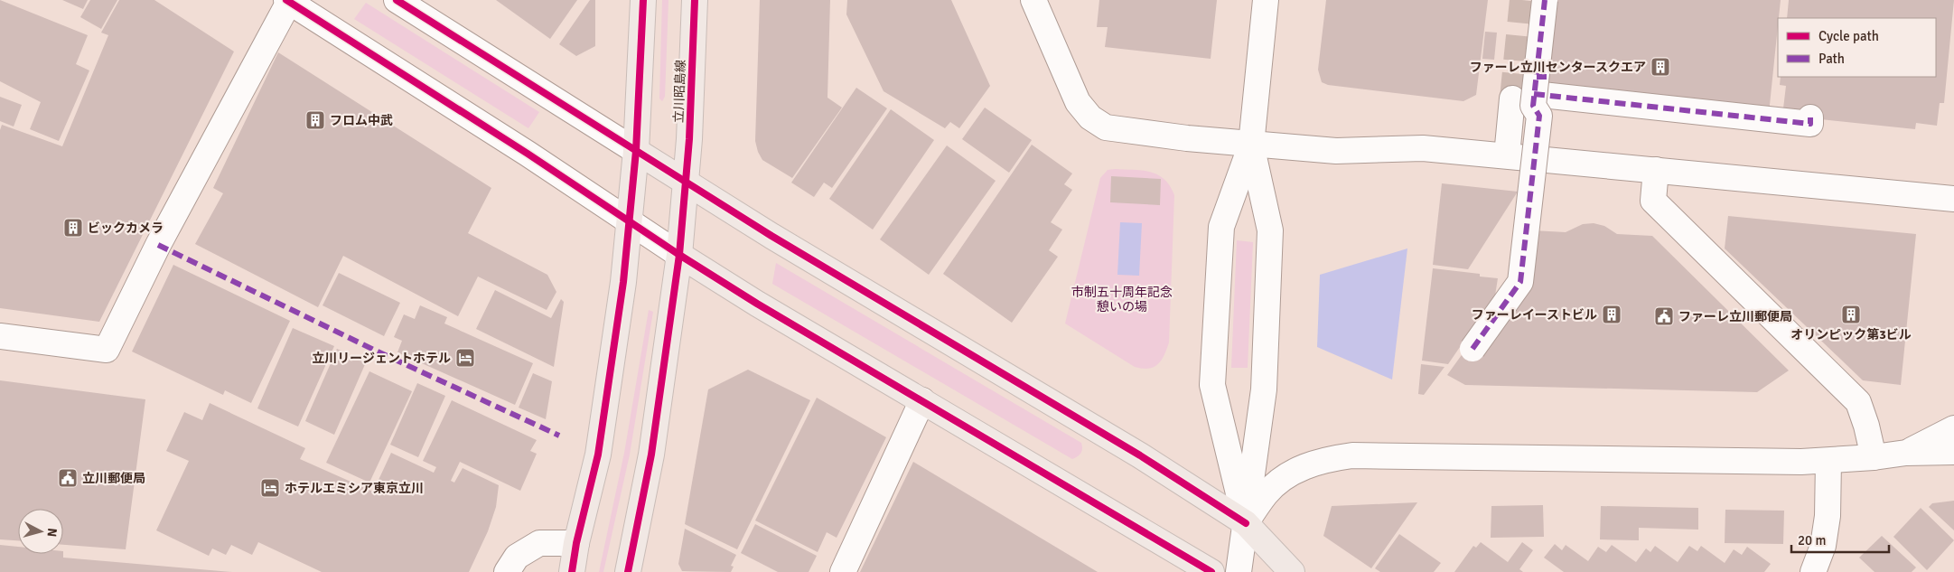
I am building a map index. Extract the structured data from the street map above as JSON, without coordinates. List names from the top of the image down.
{
  "streets": {
    "main road": ["立川昭島線"]
  },
  "parks": ["市制五十周年記念 憩いの場"],
  "places": {
    "building": [
      "ファーレ立川センタースクエア",
      "フロム中武",
      "ビックカメラ",
      "ファーレイーストビル",
      "オリンピック第3ビル"
    ],
    "public building": ["ファーレ立川郵便局", "立川郵便局"],
    "hotel": ["立川リージェントホテル", "ホテルエミシア東京立川"]
  },
  "legend": ["Cycle path", "Path"],
  "scale_bar": "20 m",
  "north": "right"
}
